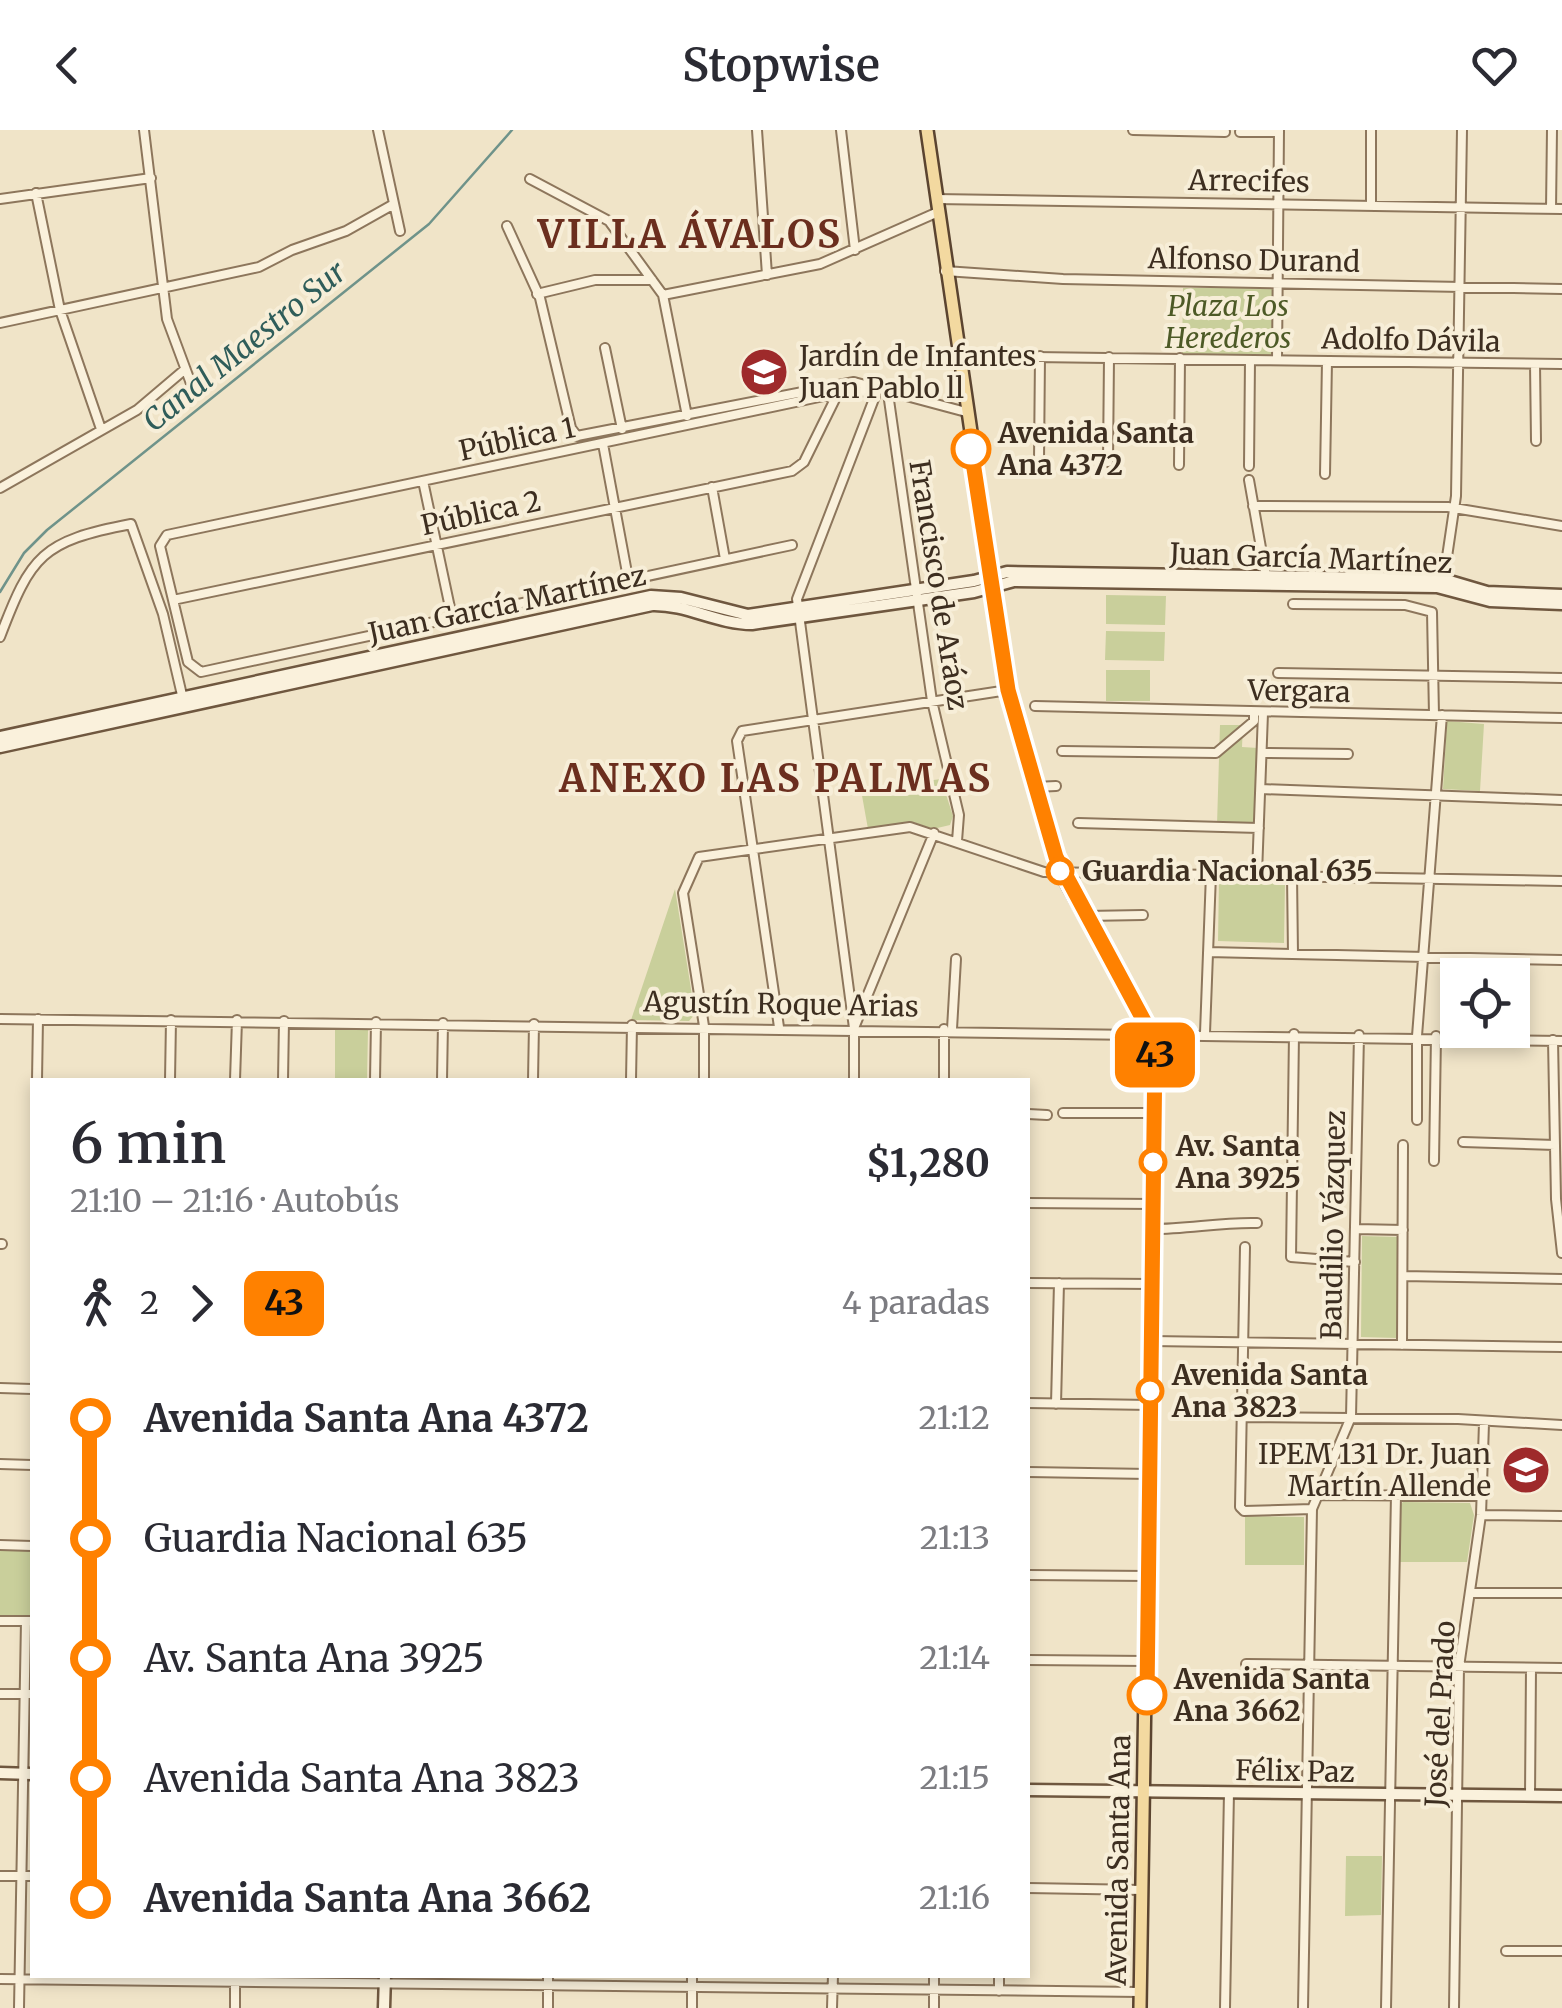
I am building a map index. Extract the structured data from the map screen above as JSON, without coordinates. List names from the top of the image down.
{
  "streets": {
    "main road": ["Juan García Martínez", "Félix Paz", "Avenida Santa Ana"],
    "street": [
      "Arrecifes",
      "Alfonso Durand",
      "Adolfo Dávila",
      "Pública 1",
      "Pública 2",
      "Francisco de Aráoz",
      "Vergara",
      "Agustín Roque Arias",
      "Baudilio Vázquez",
      "José del Prado"
    ]
  },
  "crossings": [
    ["Arrecifes", "Avenida Santa Ana"],
    ["Alfonso Durand", "Avenida Santa Ana"],
    ["Adolfo Dávila", "Avenida Santa Ana"],
    ["Pública 1", "Pública 2"],
    ["Juan García Martínez", "Francisco de Aráoz"],
    ["Juan García Martínez", "Avenida Santa Ana"],
    ["Agustín Roque Arias", "Baudilio Vázquez"],
    ["Agustín Roque Arias", "Avenida Santa Ana"],
    ["Baudilio Vázquez", "Félix Paz"],
    ["José del Prado", "Félix Paz"],
    ["Félix Paz", "Avenida Santa Ana"]
  ],
  "districts": ["VILLA ÁVALOS", "ANEXO LAS PALMAS"],
  "water": ["Canal Maestro Sur"],
  "parks": ["Plaza Los Herederos"],
  "places": {
    "school or university": ["Jardín de Infantes Juan Pablo ll", "IPEM 131 Dr. Juan Martín Allende"],
    "other": [
      "Avenida Santa Ana 4372",
      "Guardia Nacional 635",
      "Av. Santa Ana 3925",
      "Avenida Santa Ana 3823",
      "Avenida Santa Ana 3662"
    ]
  },
  "lines": ["bus line 43"],
  "page": {
    "header": "Stopwise",
    "on_map": "43",
    "heading": ["6 min", "21:10 – 21:16 · Autobús", "$1,280"],
    "legs": ["2", "43", "4 paradas"],
    "list": [
      {
        "name": "Avenida Santa Ana 4372",
        "value": "21:12"
      },
      {
        "name": "Guardia Nacional 635",
        "value": "21:13"
      },
      {
        "name": "Av. Santa Ana 3925",
        "value": "21:14"
      },
      {
        "name": "Avenida Santa Ana 3823",
        "value": "21:15"
      },
      {
        "name": "Avenida Santa Ana 3662",
        "value": "21:16"
      }
    ]
  }
}
